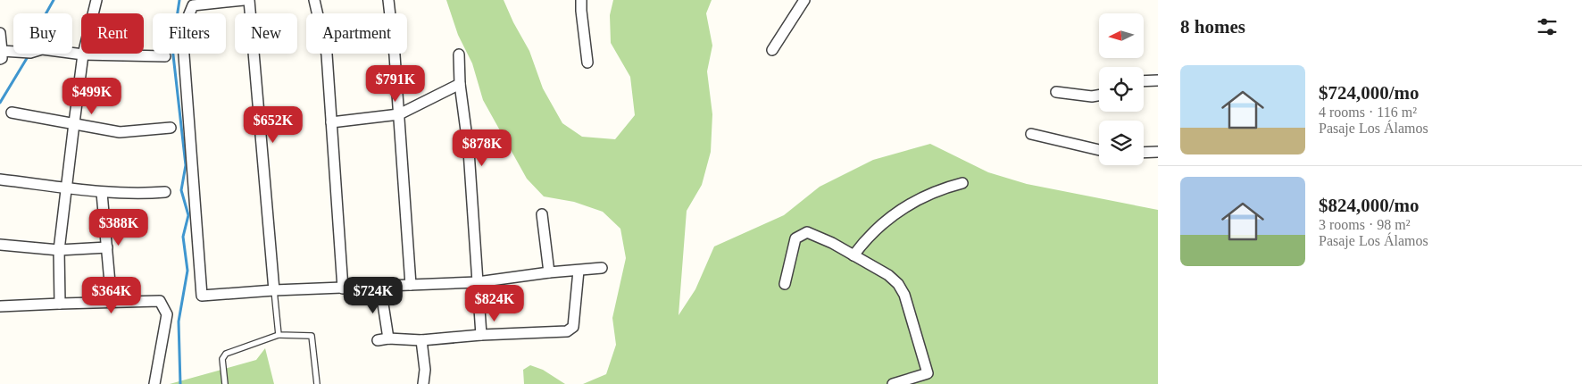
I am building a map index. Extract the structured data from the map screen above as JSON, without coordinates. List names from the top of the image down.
{
  "north": "left",
  "page": {
    "heading": "8 homes",
    "chip": [
      "Buy",
      "Rent",
      "Filters",
      "New",
      "Apartment"
    ],
    "list": [
      {
        "name": "$724,000/mo",
        "note": "4 rooms · 116 m² · Pasaje Los Álamos"
      },
      {
        "name": "$824,000/mo",
        "note": "3 rooms · 98 m² · Pasaje Los Álamos"
      }
    ],
    "price": [
      "$791K",
      "$499K",
      "$652K",
      "$878K",
      "$388K",
      "$364K",
      "$724K",
      "$824K"
    ]
  }
}
